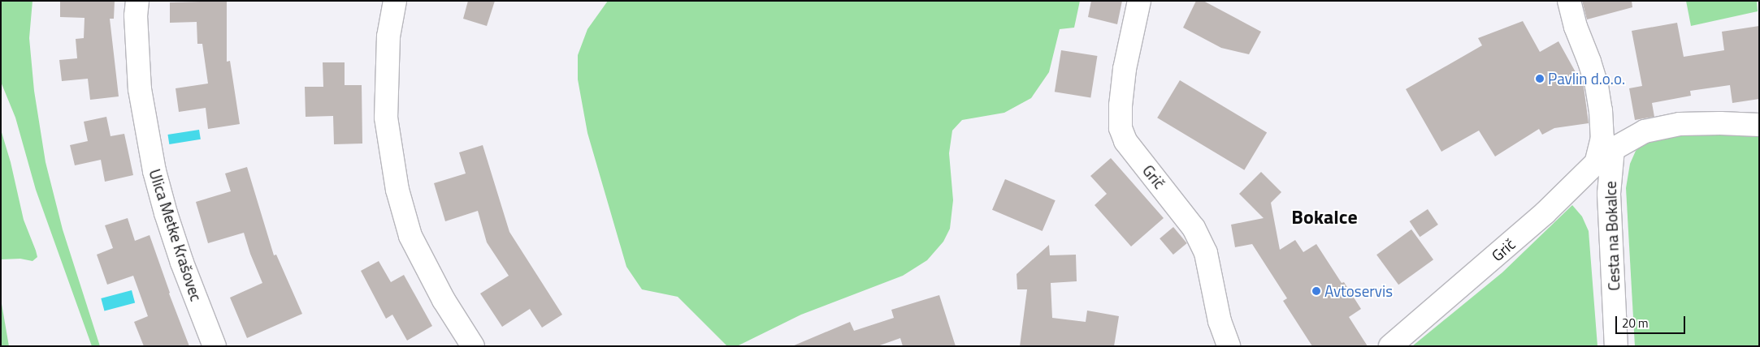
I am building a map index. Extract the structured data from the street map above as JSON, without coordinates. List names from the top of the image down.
{
  "streets": {
    "street": ["Grič", "Ulica Metke Krašovec", "Cesta na Bokalce"]
  },
  "crossings": [
    ["Grič", "Cesta na Bokalce"]
  ],
  "districts": ["Bokalce"],
  "places": ["Pavlin d.o.o.", "Avtoservis"],
  "scale_bar": "20 m"
}
